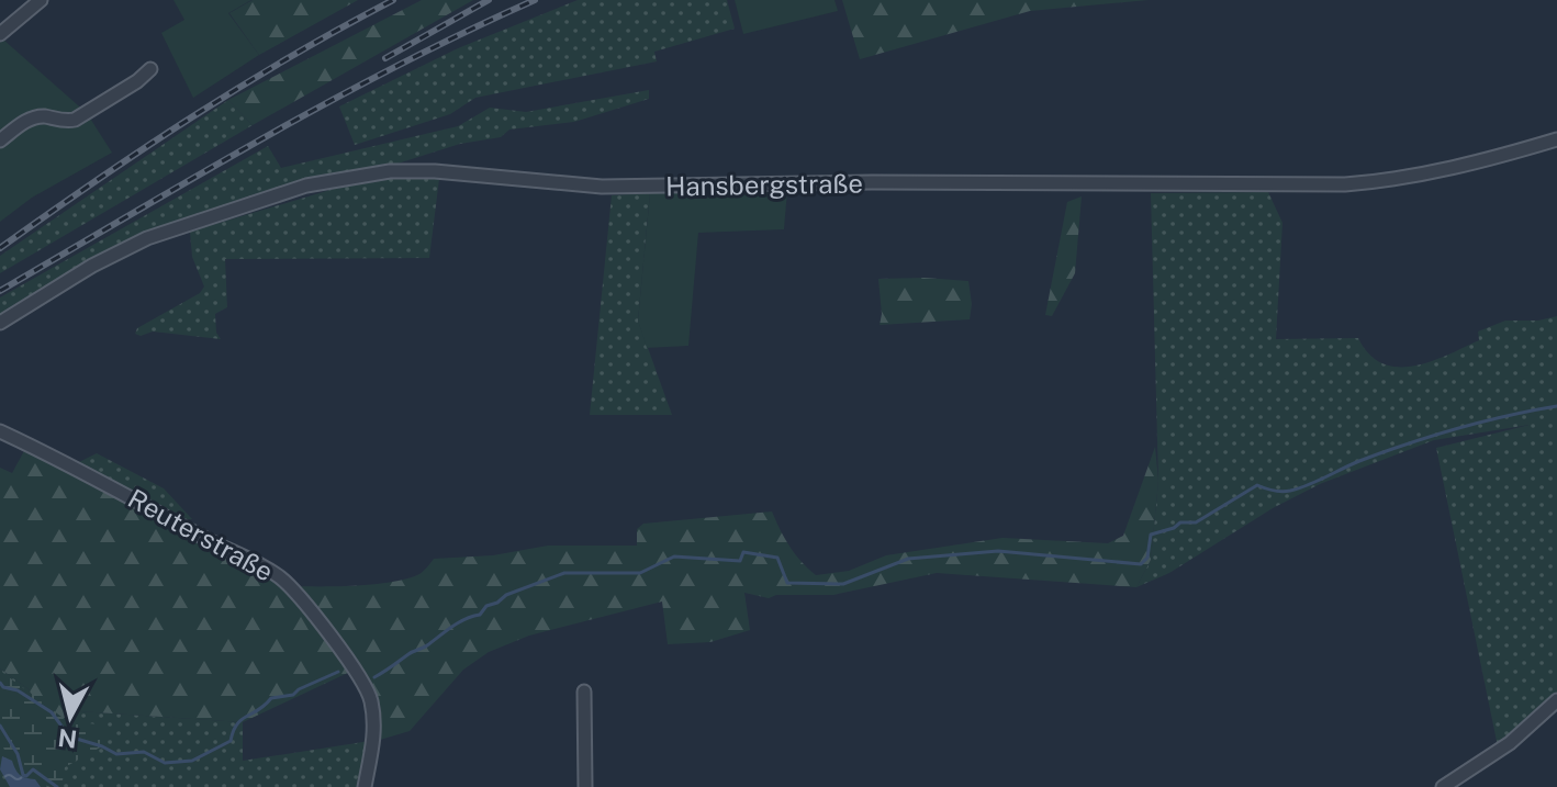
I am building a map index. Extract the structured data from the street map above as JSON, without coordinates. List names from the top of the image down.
{
  "streets": {
    "street": ["Hansbergstraße", "Reuterstraße"]
  },
  "north": "bottom"
}
